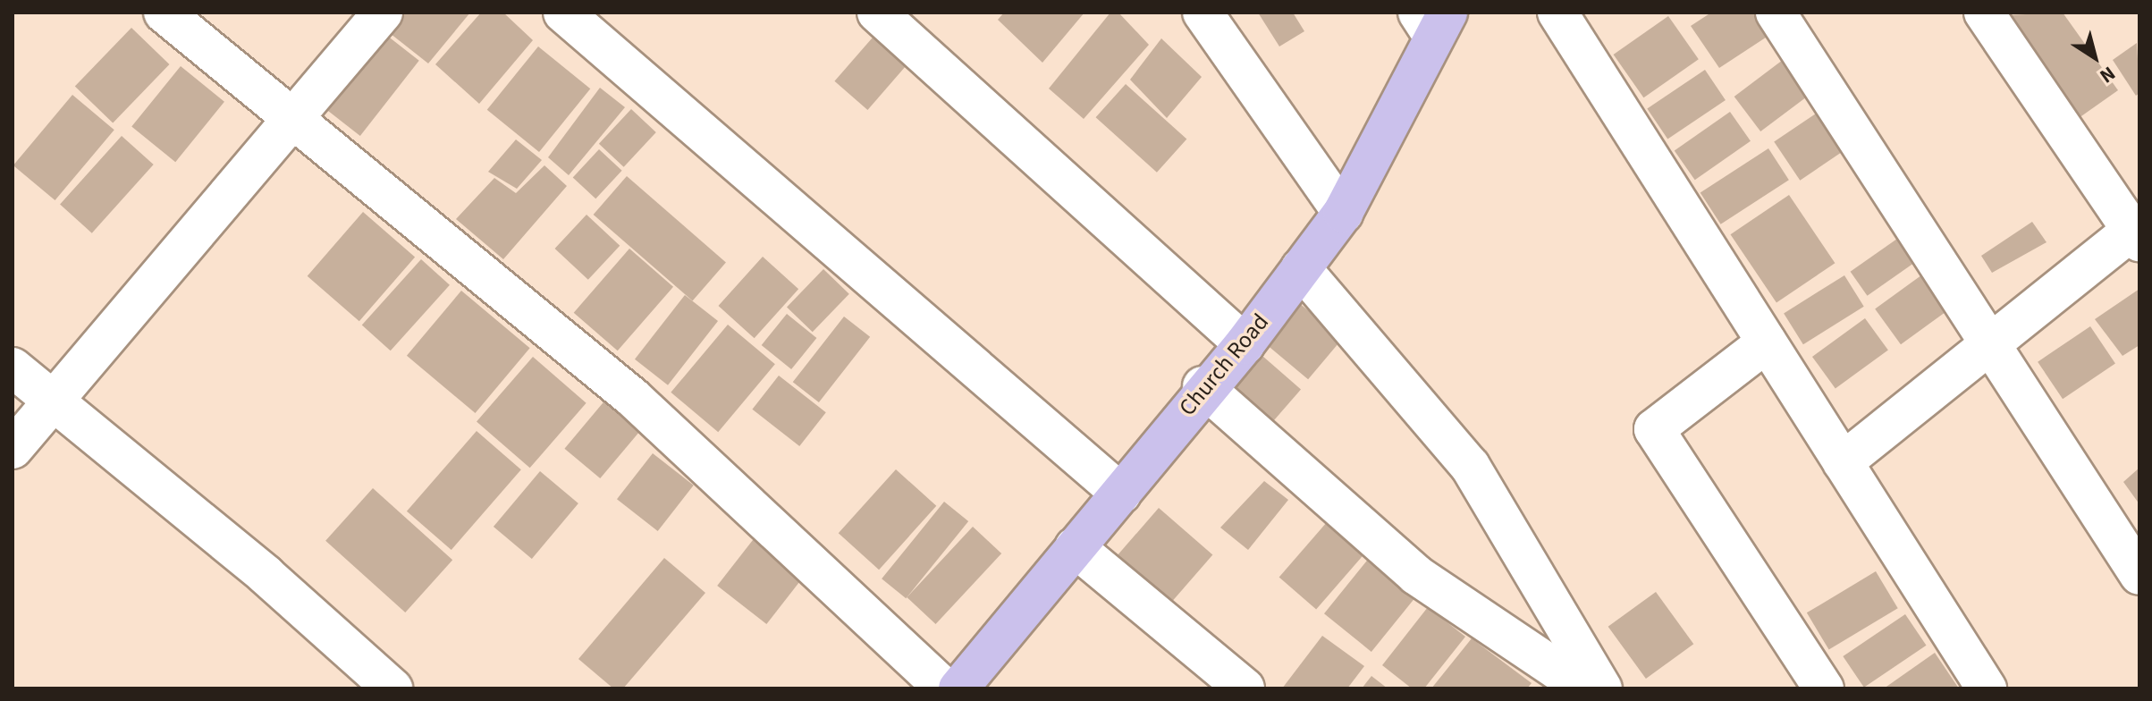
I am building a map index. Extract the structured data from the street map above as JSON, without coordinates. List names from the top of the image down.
{
  "streets": {
    "main road": ["Church Road"]
  },
  "north": "bottom right"
}
